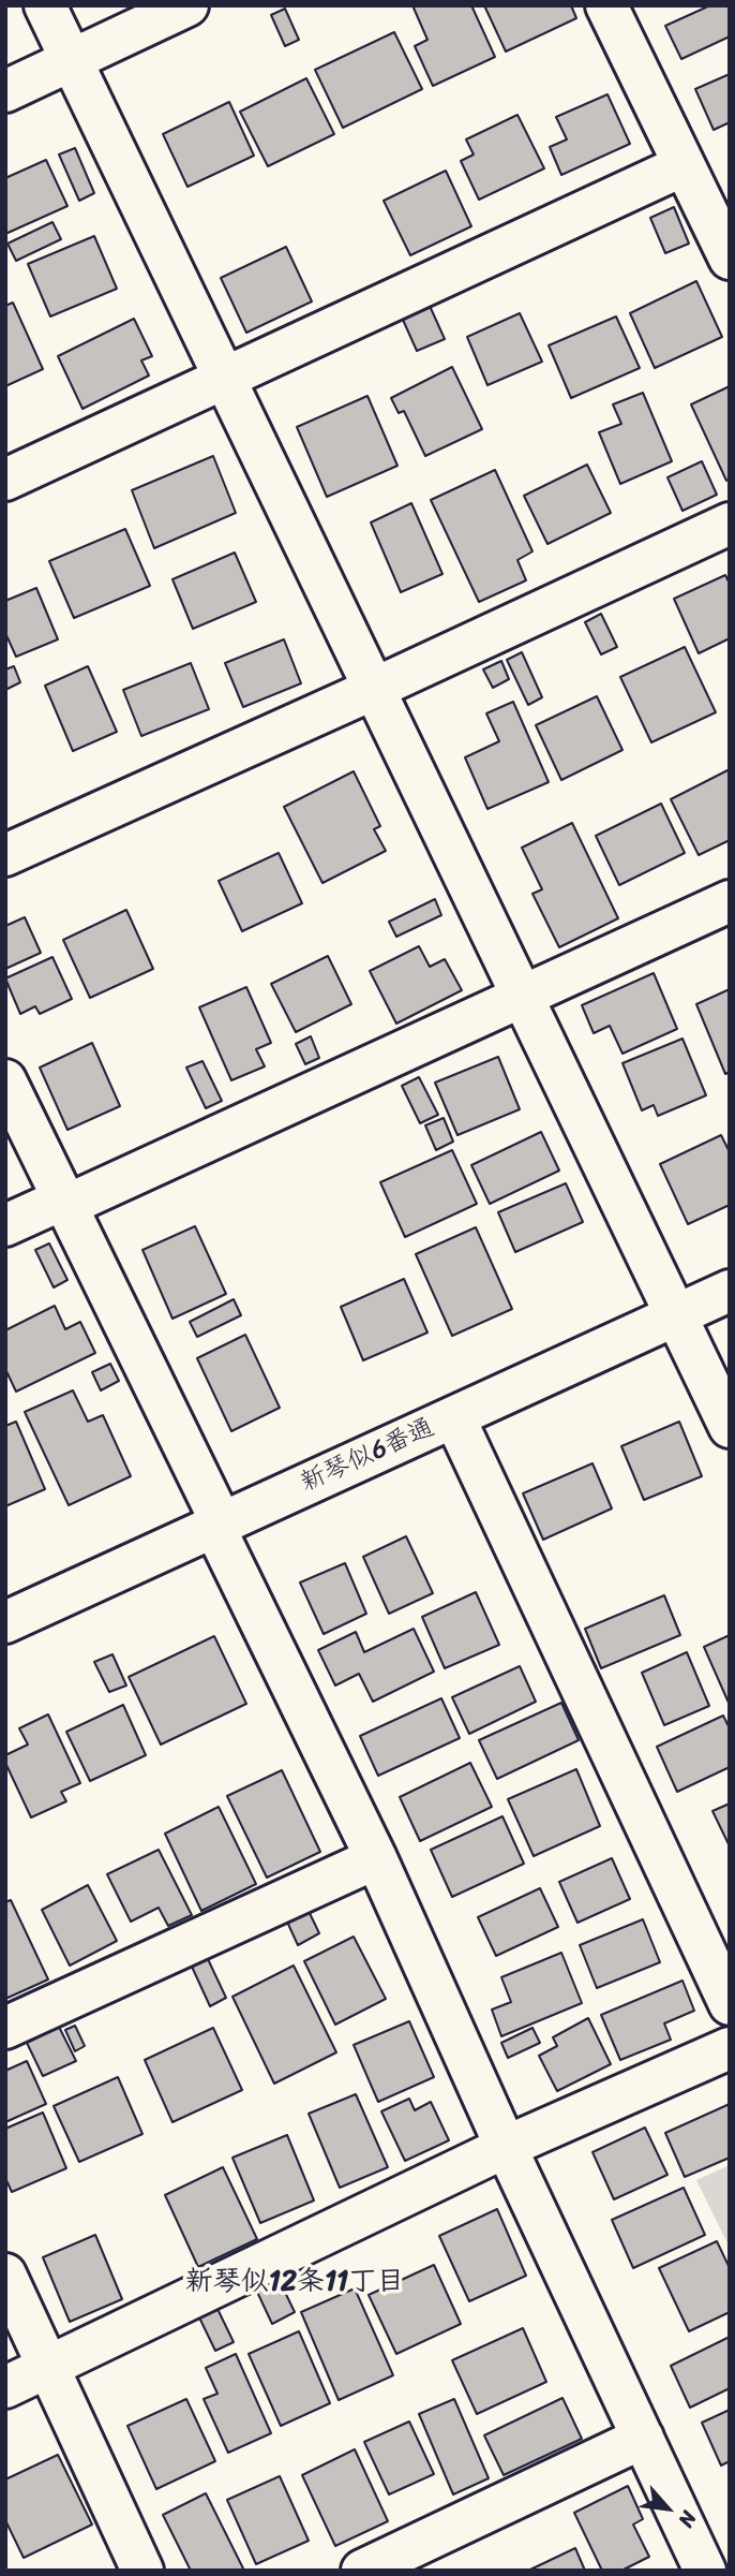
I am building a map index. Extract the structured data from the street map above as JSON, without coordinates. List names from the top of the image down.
{
  "streets": {
    "street": ["新琴似6番通"]
  },
  "districts": ["新琴似12条11丁目"],
  "north": "bottom right"
}
